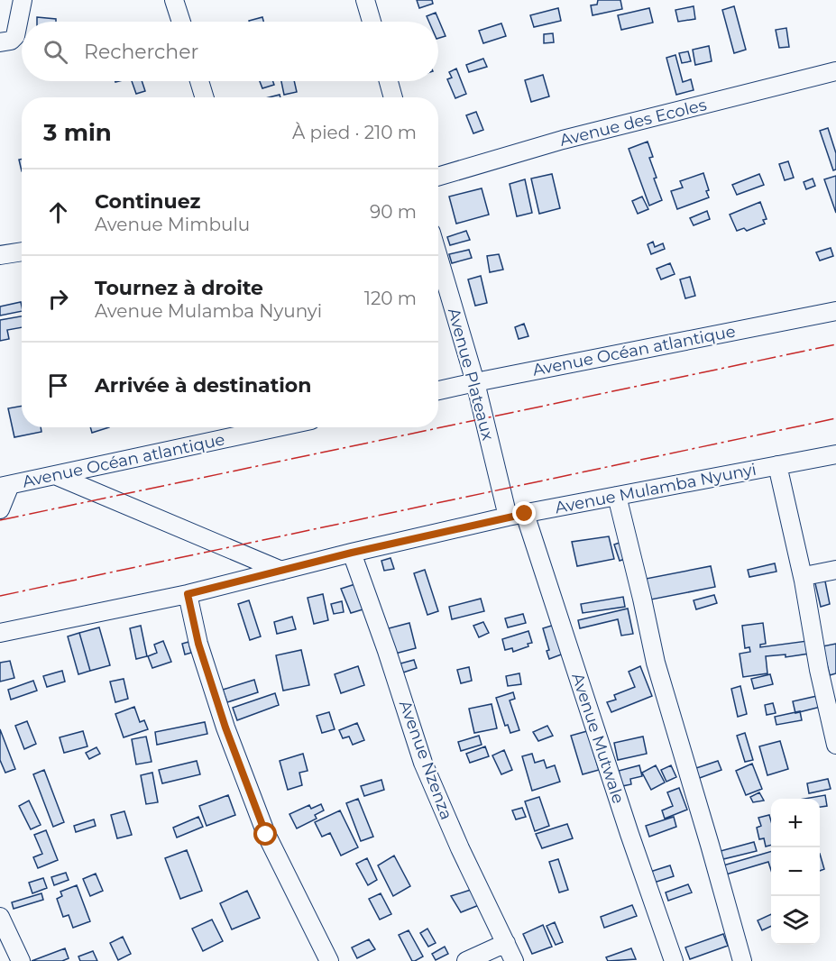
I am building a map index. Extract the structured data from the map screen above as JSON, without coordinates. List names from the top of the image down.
{
  "streets": {
    "street": [
      "Avenue des Ecoles",
      "Avenue Océan atlantique",
      "Avenue Plateaux",
      "Avenue Mulamba Nyunyi",
      "Avenue Mutwale",
      "Avenue Nzenza"
    ]
  },
  "crossings": [
    ["Avenue Océan atlantique", "Avenue Plateaux"],
    ["Avenue Plateaux", "Avenue Mulamba Nyunyi"],
    ["Avenue Plateaux", "Avenue Mutwale"],
    ["Avenue Mulamba Nyunyi", "Avenue Mutwale"],
    ["Avenue Mulamba Nyunyi", "Avenue Nzenza"]
  ],
  "page": {
    "search": "Rechercher",
    "heading": ["3 min", "À pied · 210 m"],
    "list": [
      ["Continuez", "Avenue Mimbulu", "90 m"],
      ["Tournez à droite", "Avenue Mulamba Nyunyi", "120 m"],
      "Arrivée à destination"
    ],
    "map_buttons": ["+", "−"]
  }
}
